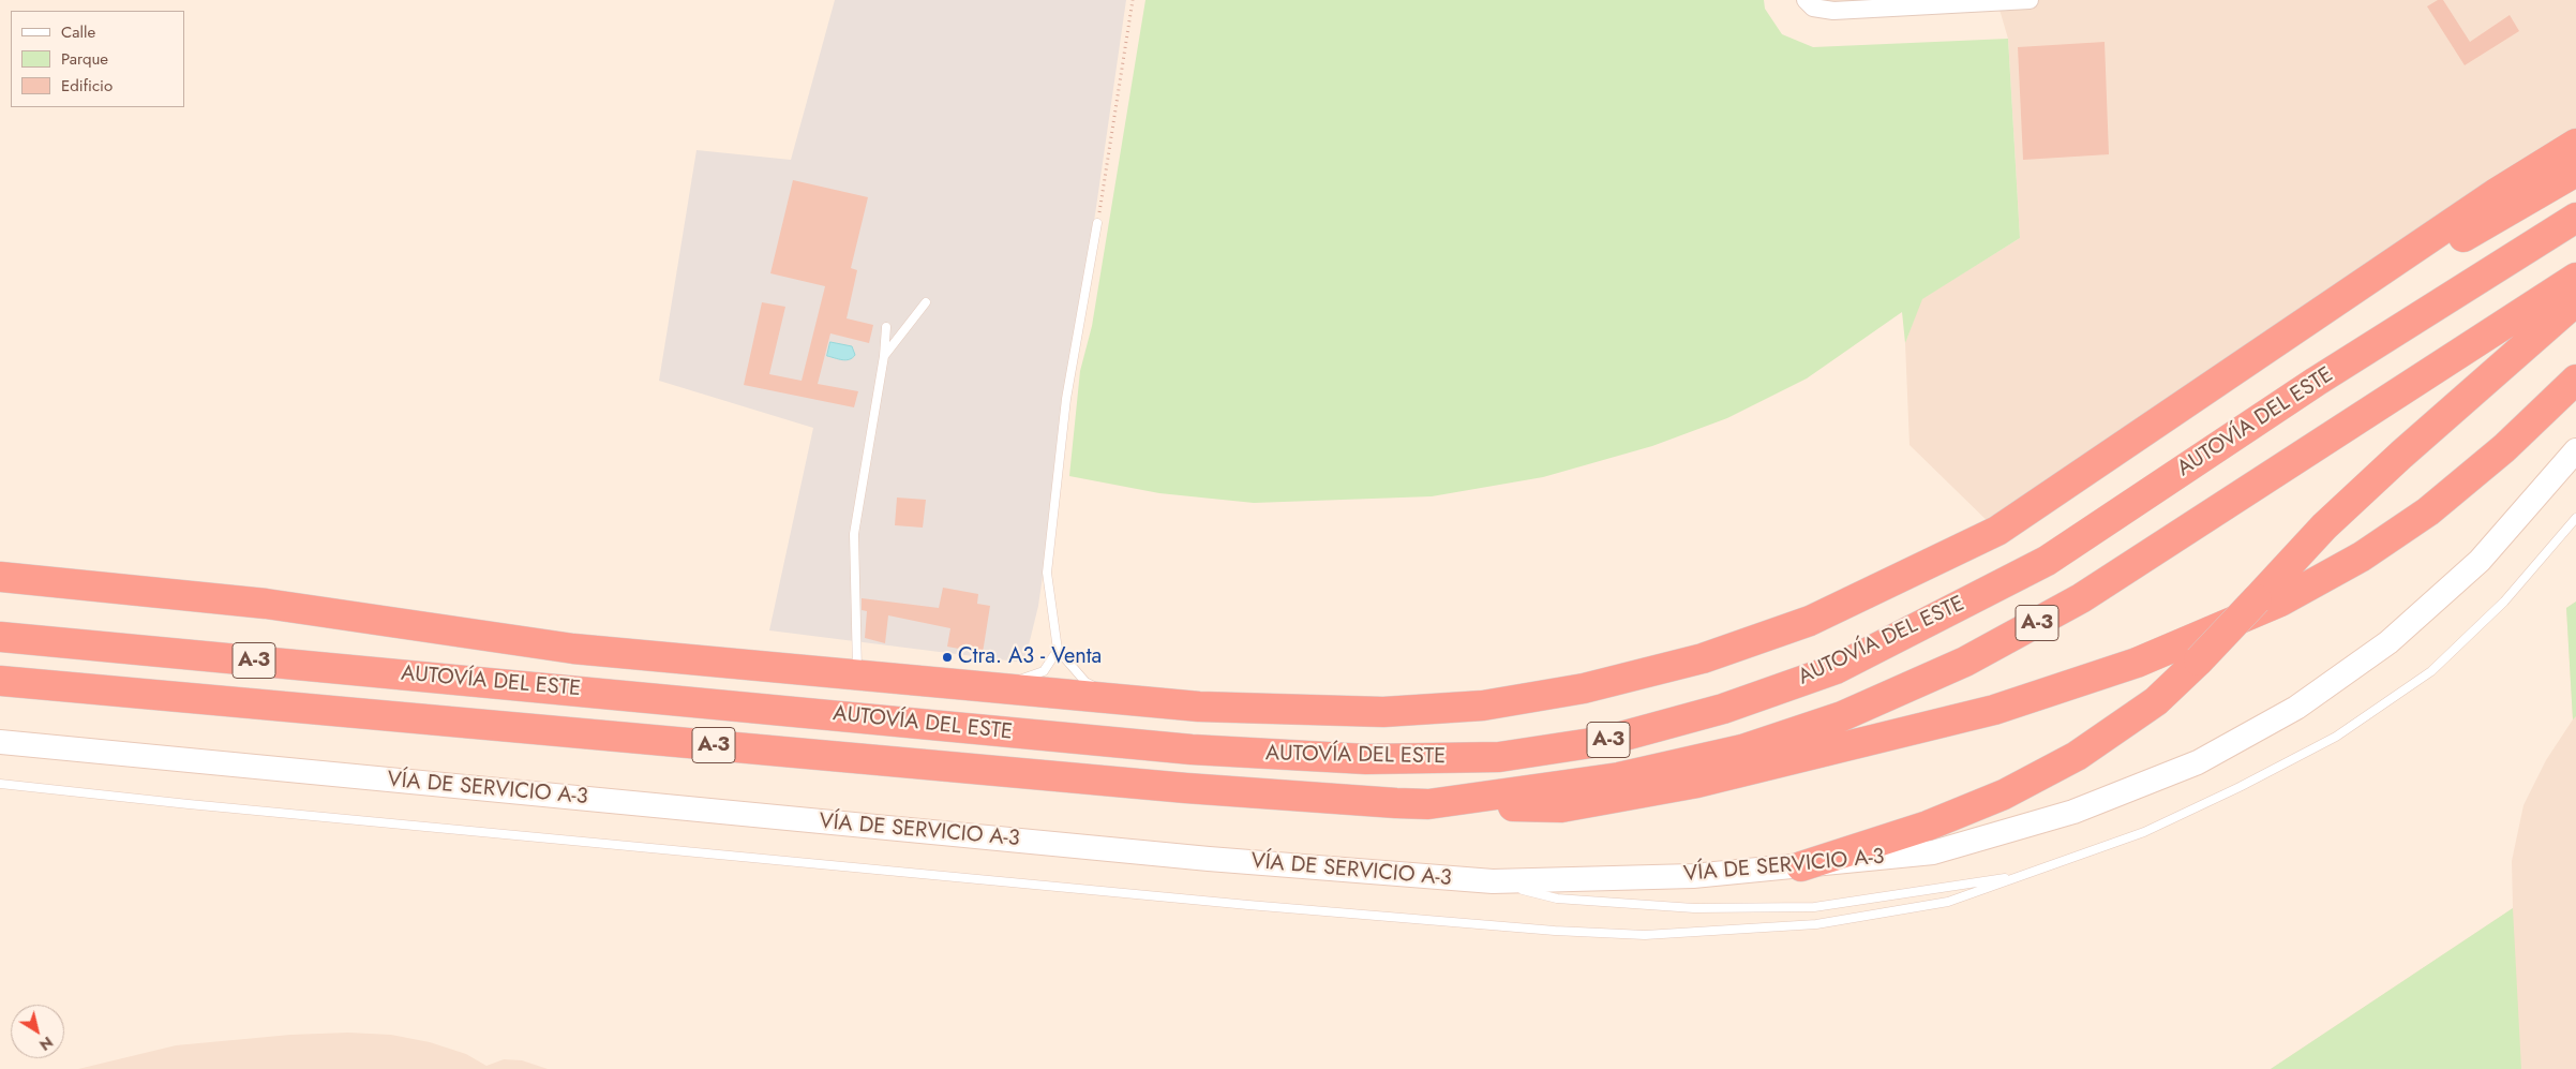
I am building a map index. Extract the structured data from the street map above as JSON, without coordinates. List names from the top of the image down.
{
  "streets": {
    "highway": ["AUTOVÍA DEL ESTE", "A-3"],
    "main road": ["VÍA DE SERVICIO A-3"]
  },
  "places": ["Ctra. A3 - Venta"],
  "legend": ["Calle", "Parque", "Edificio"],
  "north": "bottom right"
}
